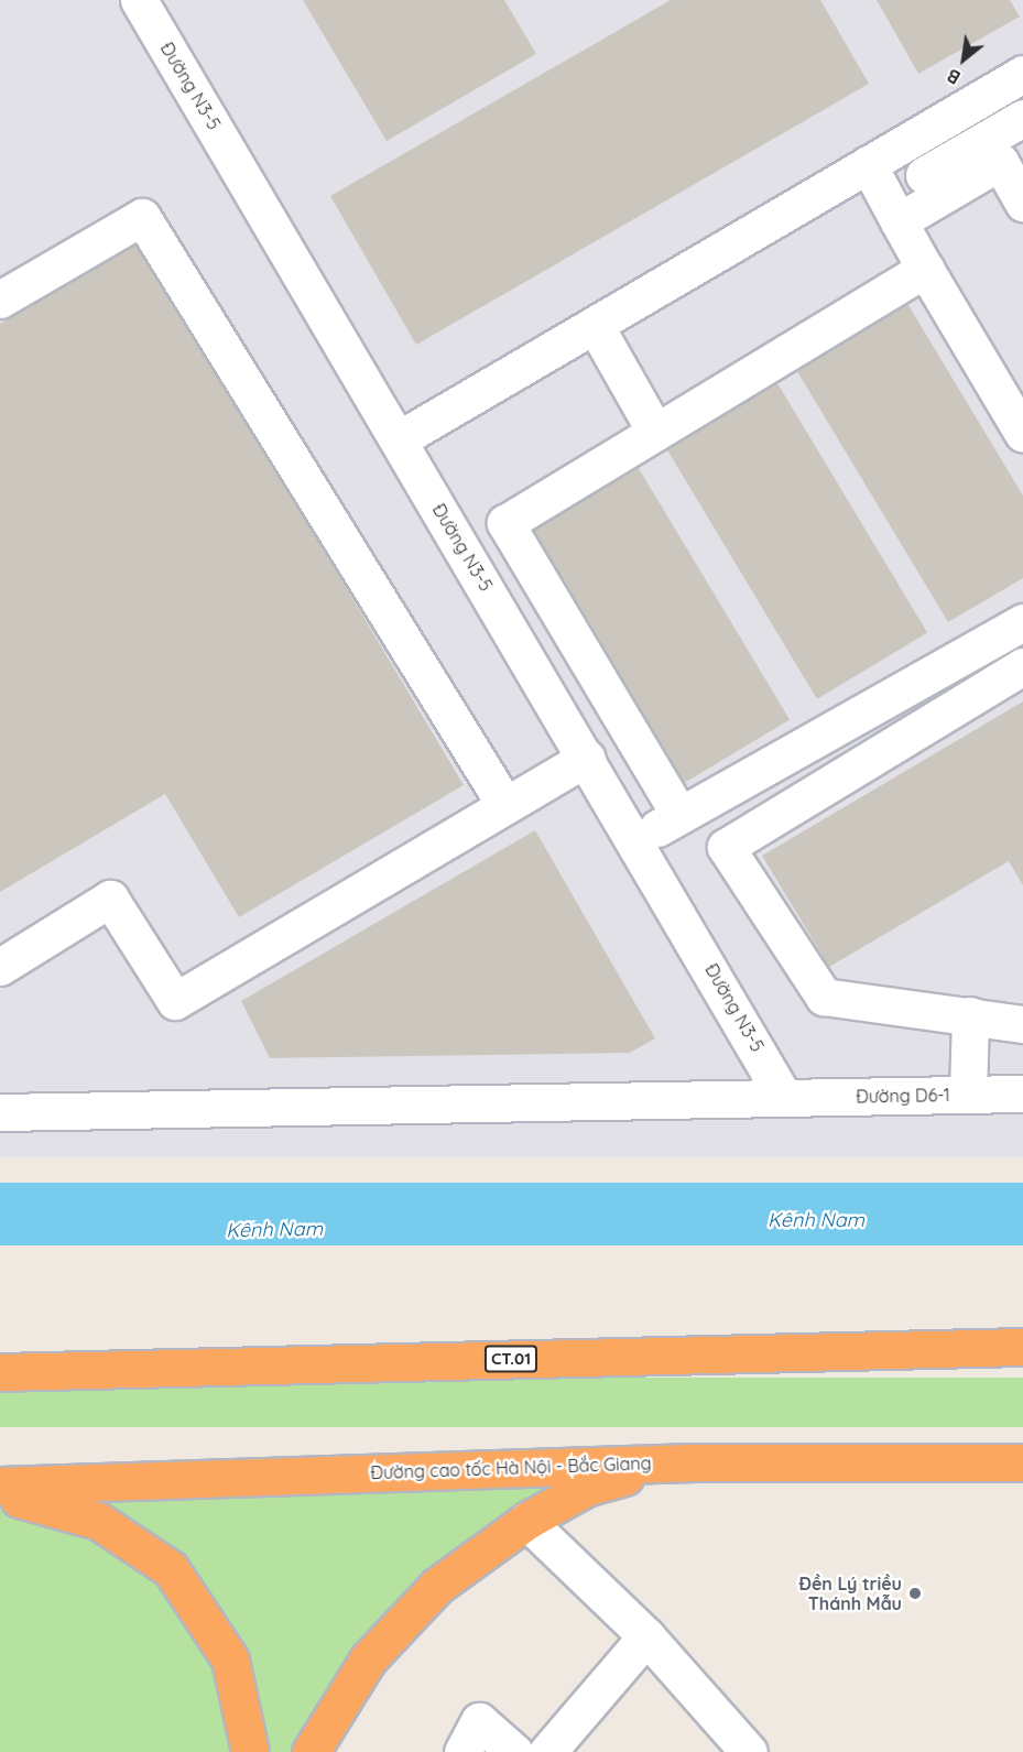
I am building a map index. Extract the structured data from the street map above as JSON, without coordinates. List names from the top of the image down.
{
  "streets": {
    "highway": ["CT.01", "Đường cao tốc Hà Nội - Bắc Giang"],
    "street": ["Đường N3-5", "Đường D6-1"]
  },
  "crossings": [
    ["Đường N3-5", "Đường D6-1"]
  ],
  "water": ["Kênh Nam"],
  "places": ["Đền Lý triều Thánh Mẫu"],
  "north": "bottom left"
}
